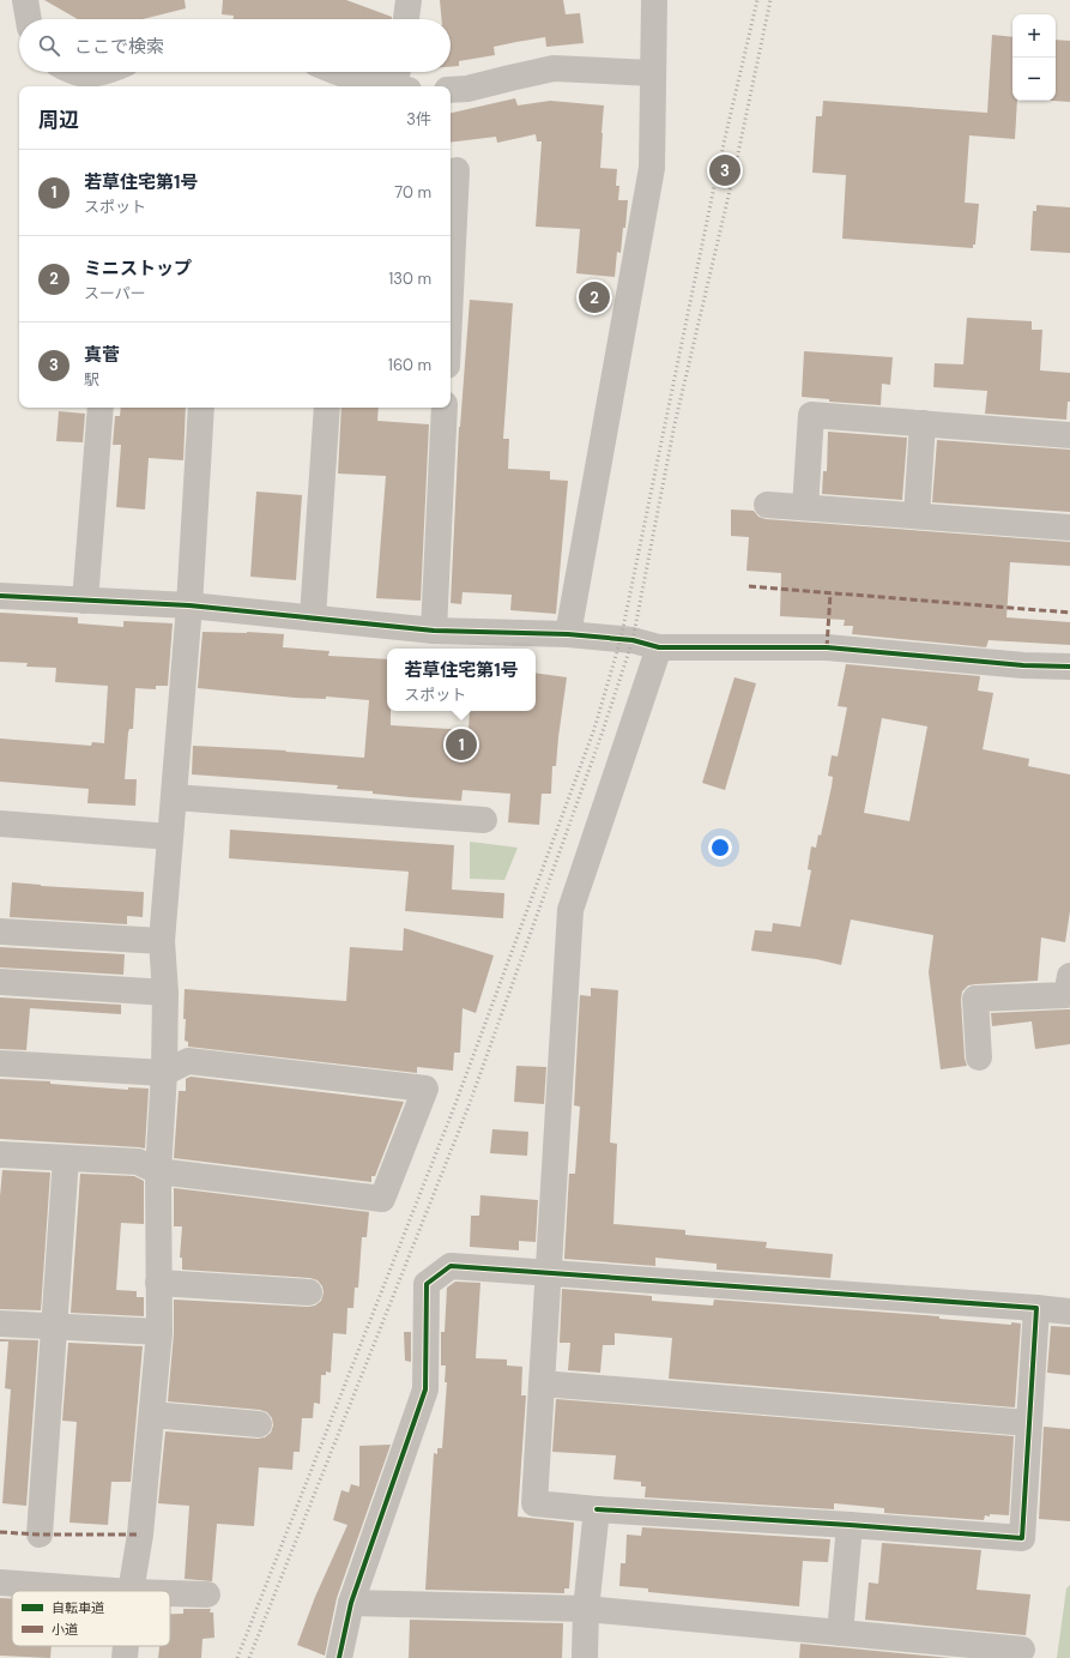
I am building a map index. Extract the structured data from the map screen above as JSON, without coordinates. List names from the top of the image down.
{
  "legend": ["自転車道", "小道"],
  "page": {
    "map_buttons": ["+", "−"],
    "search": "ここで検索",
    "heading": ["周辺", "3件"],
    "list": [
      {
        "mark": "1",
        "name": "若草住宅第1号",
        "note": "スポット",
        "value": "70 m"
      },
      {
        "mark": "2",
        "name": "ミニストップ",
        "note": "スーパー",
        "value": "130 m"
      },
      {
        "mark": "3",
        "name": "真菅",
        "note": "駅",
        "value": "160 m"
      }
    ],
    "pins": ["3", "2", "1"],
    "popup": ["若草住宅第1号", "スポット"]
  }
}
